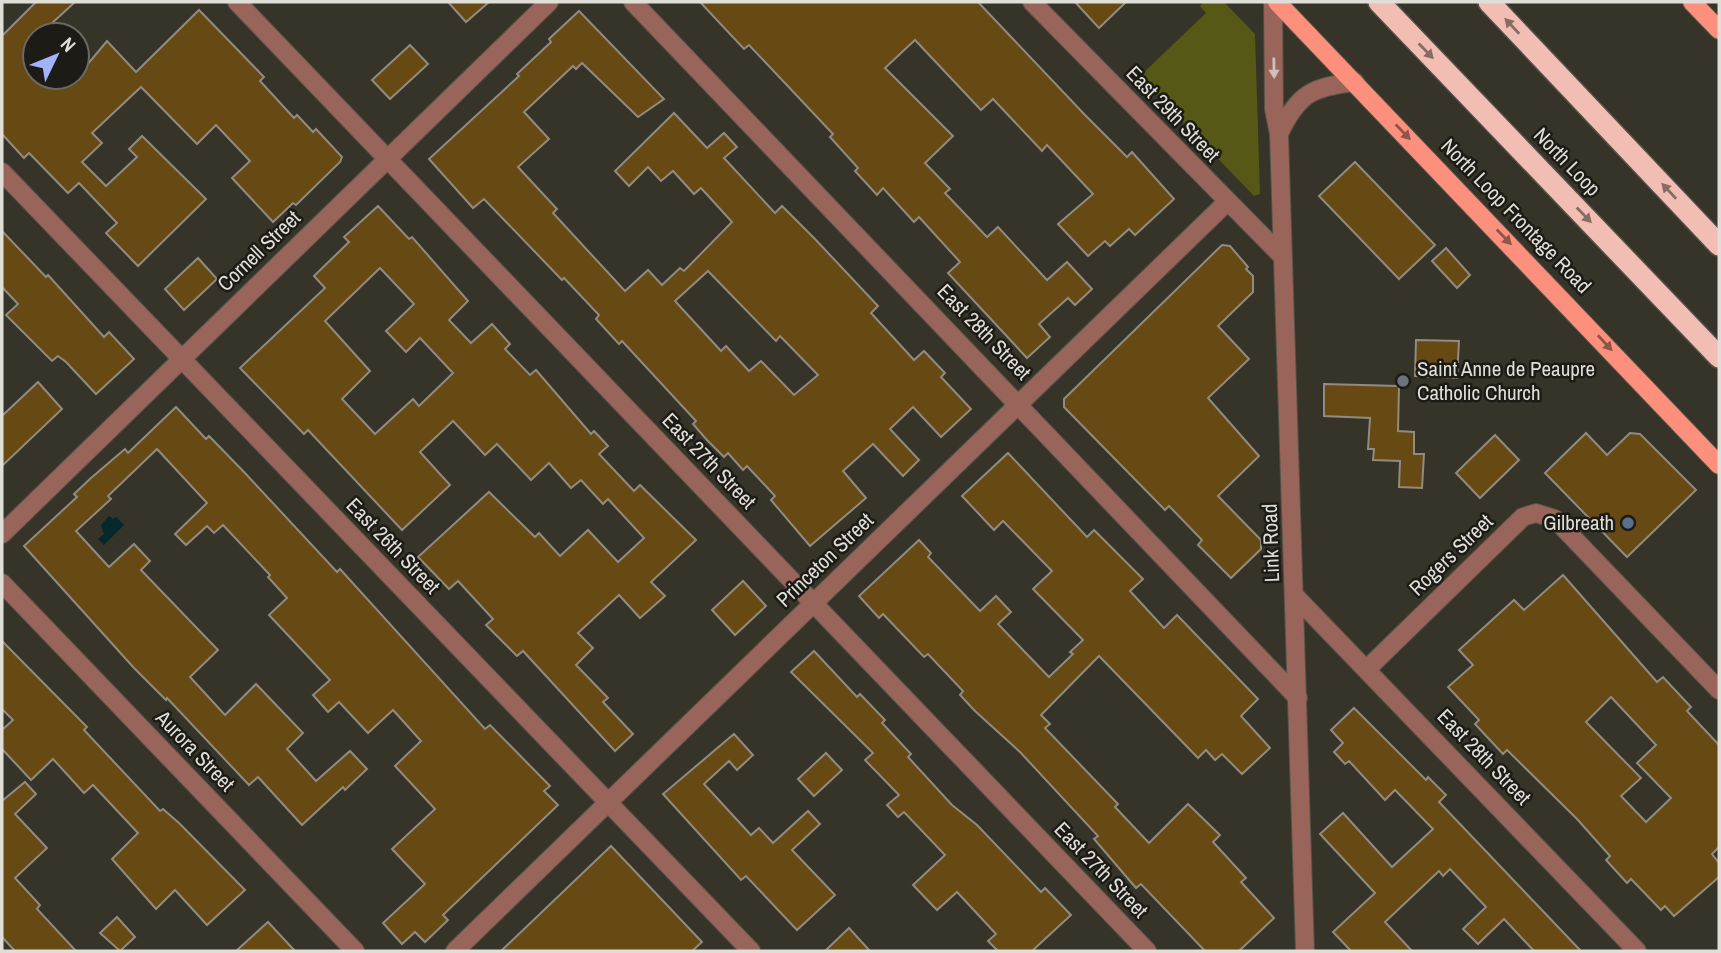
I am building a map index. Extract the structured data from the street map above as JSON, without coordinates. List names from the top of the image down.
{
  "streets": {
    "highway": ["North Loop"],
    "main road": ["North Loop Frontage Road"],
    "street": [
      "East 29th Street",
      "Cornell Street",
      "East 28th Street",
      "East 27th Street",
      "Link Road",
      "East 26th Street",
      "Rogers Street",
      "Princeton Street",
      "Aurora Street"
    ]
  },
  "crossings": [
    ["East 29th Street", "Link Road"],
    ["East 29th Street", "Princeton Street"],
    ["North Loop Frontage Road", "Link Road"],
    ["Cornell Street", "East 27th Street"],
    ["Cornell Street", "East 26th Street"],
    ["East 28th Street", "Link Road"],
    ["East 28th Street", "Rogers Street"],
    ["East 28th Street", "Princeton Street"],
    ["East 27th Street", "Princeton Street"],
    ["East 26th Street", "Princeton Street"]
  ],
  "one_way": ["North Loop Frontage Road"],
  "places": ["Saint Anne de Peaupre Catholic Church", "Gilbreath"],
  "north": "top right"
}
